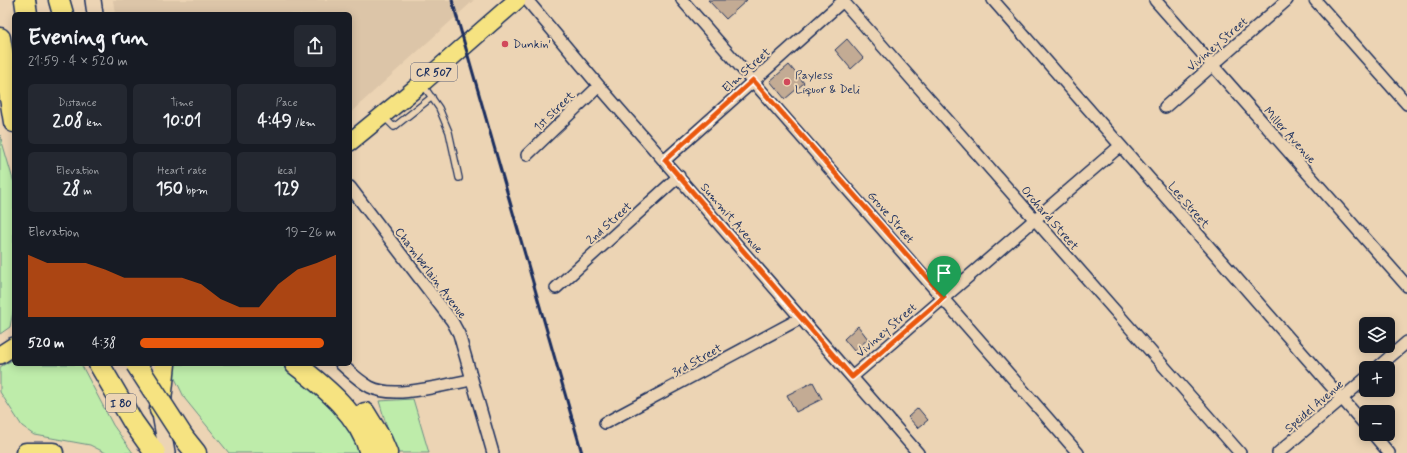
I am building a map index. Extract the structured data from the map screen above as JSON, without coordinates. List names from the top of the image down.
{
  "streets": {
    "highway": ["I 80"],
    "main road": ["CR 507"],
    "street": [
      "Viviney Street",
      "Elm Street",
      "1st Street",
      "Miller Avenue",
      "Lee Street",
      "Grove Street",
      "Summit Avenue",
      "Orchard Street",
      "2nd Street",
      "Chamberlain Avenue",
      "3rd Street",
      "Speidel Avenue"
    ]
  },
  "crossings": [
    ["Viviney Street", "Miller Avenue"],
    ["Viviney Street", "Lee Street"],
    ["Viviney Street", "Grove Street"],
    ["Viviney Street", "Summit Avenue"],
    ["Viviney Street", "Orchard Street"],
    ["Elm Street", "Grove Street"],
    ["Elm Street", "Summit Avenue"],
    ["Elm Street", "Orchard Street"],
    ["1st Street", "Summit Avenue"],
    ["Lee Street", "Speidel Avenue"],
    ["Summit Avenue", "2nd Street"],
    ["Summit Avenue", "3rd Street"]
  ],
  "places": ["Dunkin'", "Payless Liquor & Deli"],
  "page": {
    "heading": ["Evening run", "21:59 · 4 × 520 m"],
    "stats": [
      ["Distance", "2.08 km"],
      ["Time", "10:01"],
      ["Pace", "4:49 /km"],
      ["Elevation", "28 m"],
      ["Heart rate", "150 bpm"],
      ["kcal", "129"]
    ],
    "chart": ["Elevation", "19–26 m"],
    "map_buttons": ["+", "−"],
    "list": [
      {
        "name": "520 m",
        "note": "4:38"
      }
    ]
  }
}
